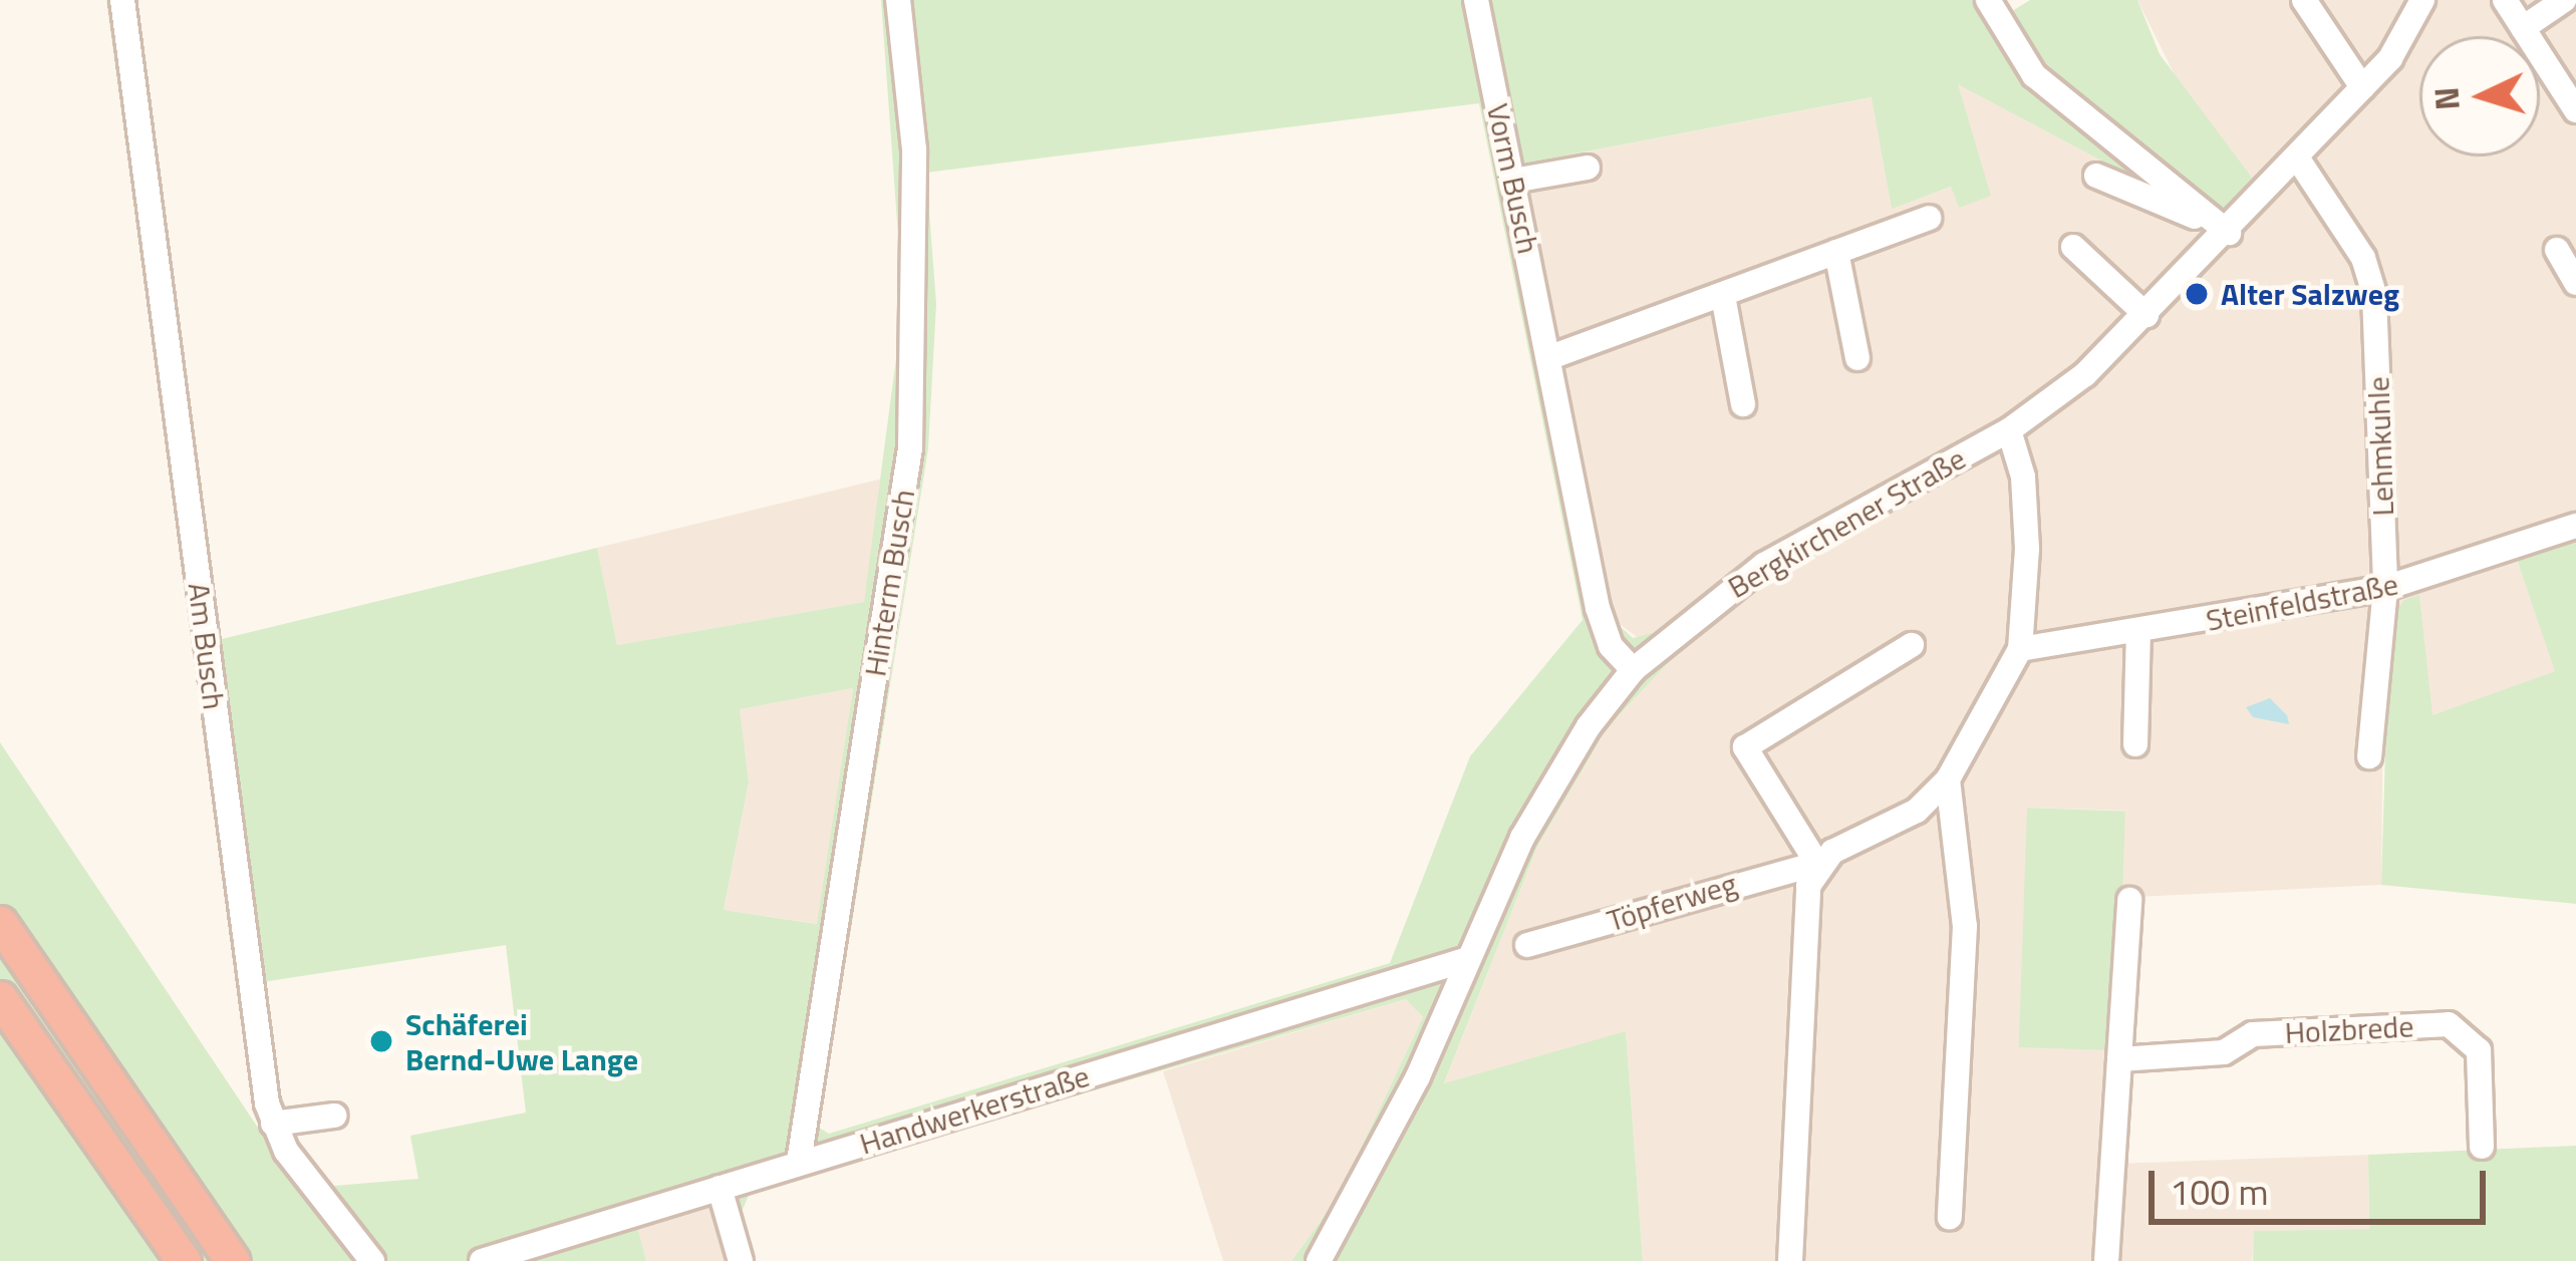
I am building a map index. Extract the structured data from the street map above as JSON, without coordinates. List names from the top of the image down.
{
  "streets": {
    "street": [
      "Vorm Busch",
      "Lehmkuhle",
      "Bergkirchener Straße",
      "Hinterm Busch",
      "Steinfeldstraße",
      "Am Busch",
      "Töpferweg",
      "Holzbrede",
      "Handwerkerstraße"
    ]
  },
  "crossings": [
    ["Vorm Busch", "Bergkirchener Straße"],
    ["Lehmkuhle", "Bergkirchener Straße"],
    ["Lehmkuhle", "Steinfeldstraße"],
    ["Bergkirchener Straße", "Handwerkerstraße"],
    ["Hinterm Busch", "Handwerkerstraße"]
  ],
  "places": ["Alter Salzweg", "Schäferei Bernd-Uwe Lange"],
  "scale_bar": "100 m",
  "north": "left"
}
